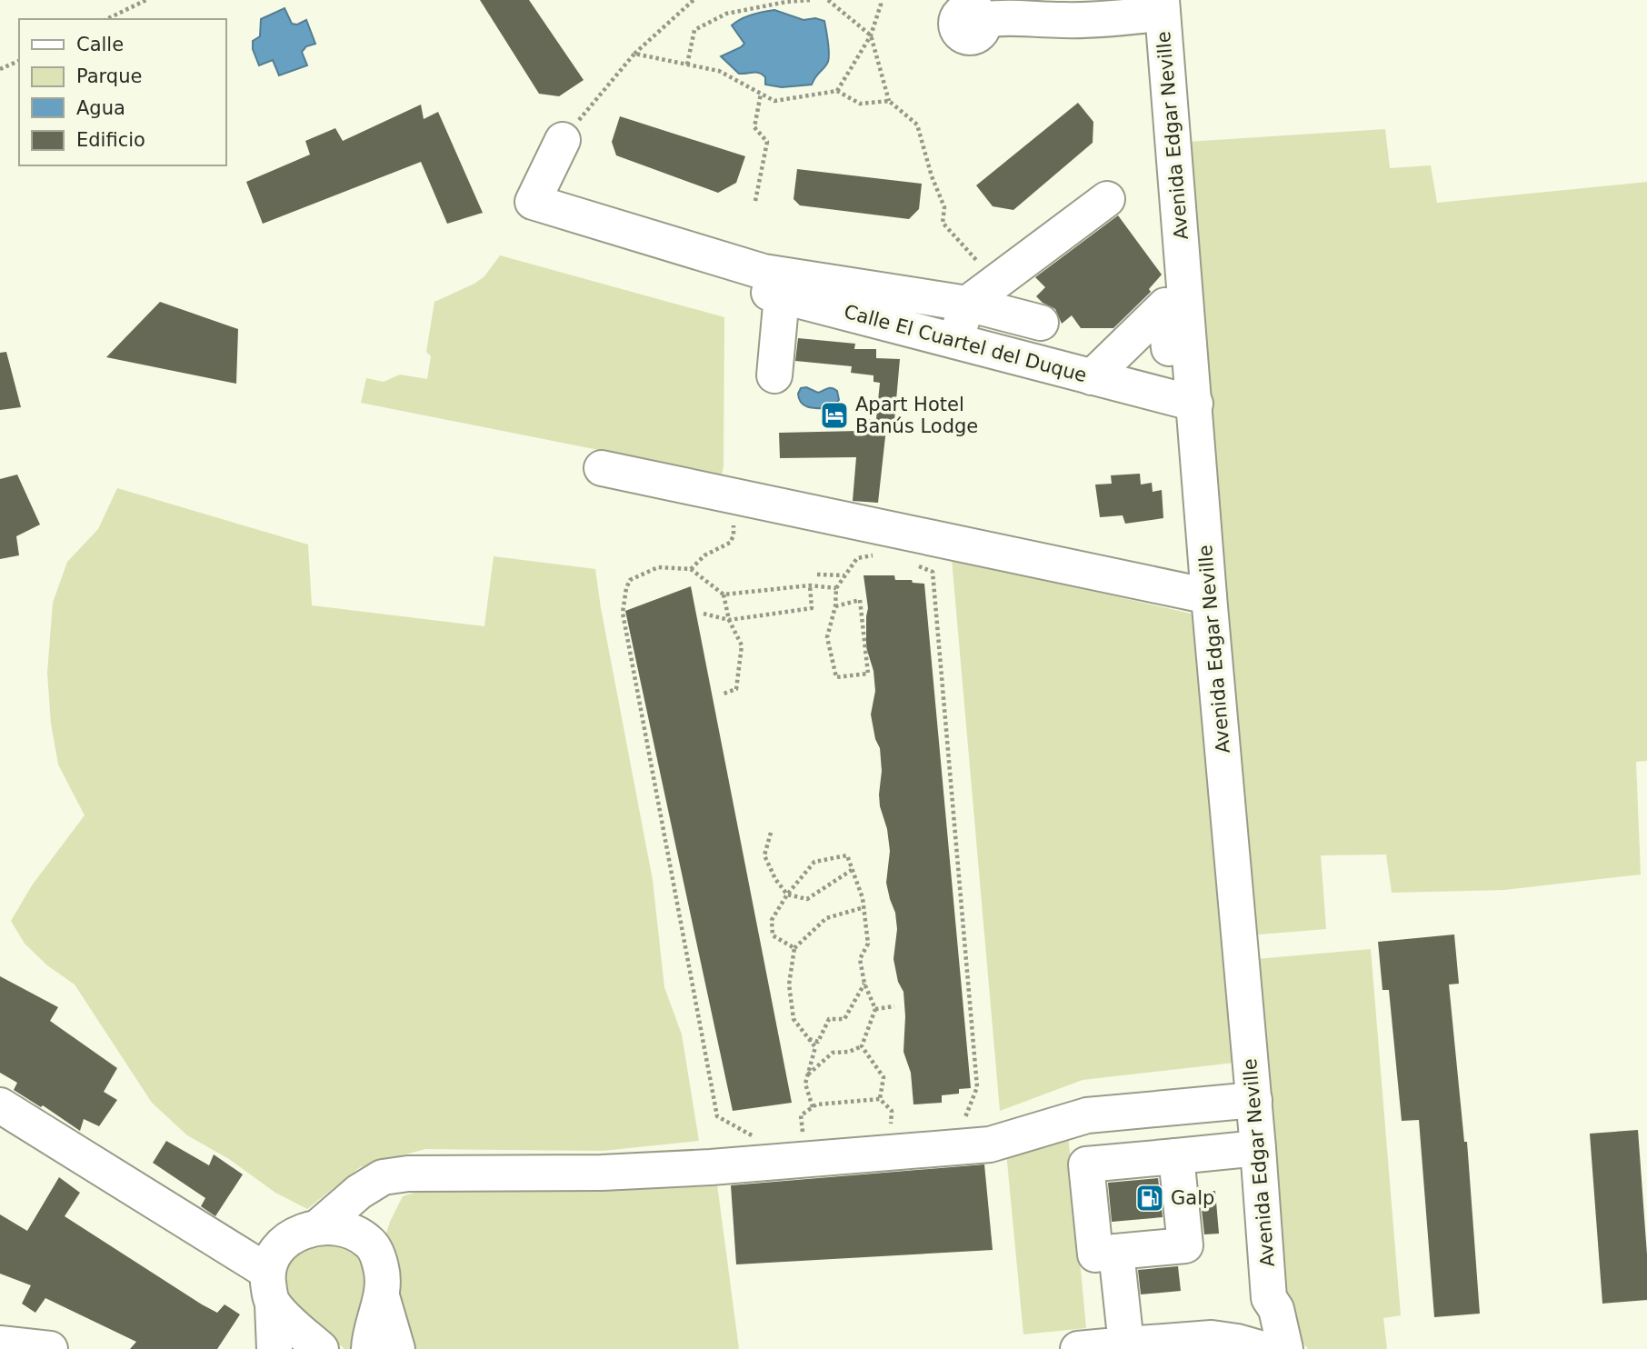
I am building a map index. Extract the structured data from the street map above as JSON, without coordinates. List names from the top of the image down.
{
  "streets": {
    "street": ["Avenida Edgar Neville", "Calle El Cuartel del Duque"]
  },
  "crossings": [
    ["Avenida Edgar Neville", "Calle El Cuartel del Duque"]
  ],
  "places": {
    "hotel": ["Apart Hotel Banús Lodge"],
    "fuel station": ["Galp"]
  },
  "legend": [
    "Calle",
    "Parque",
    "Agua",
    "Edificio"
  ]
}
